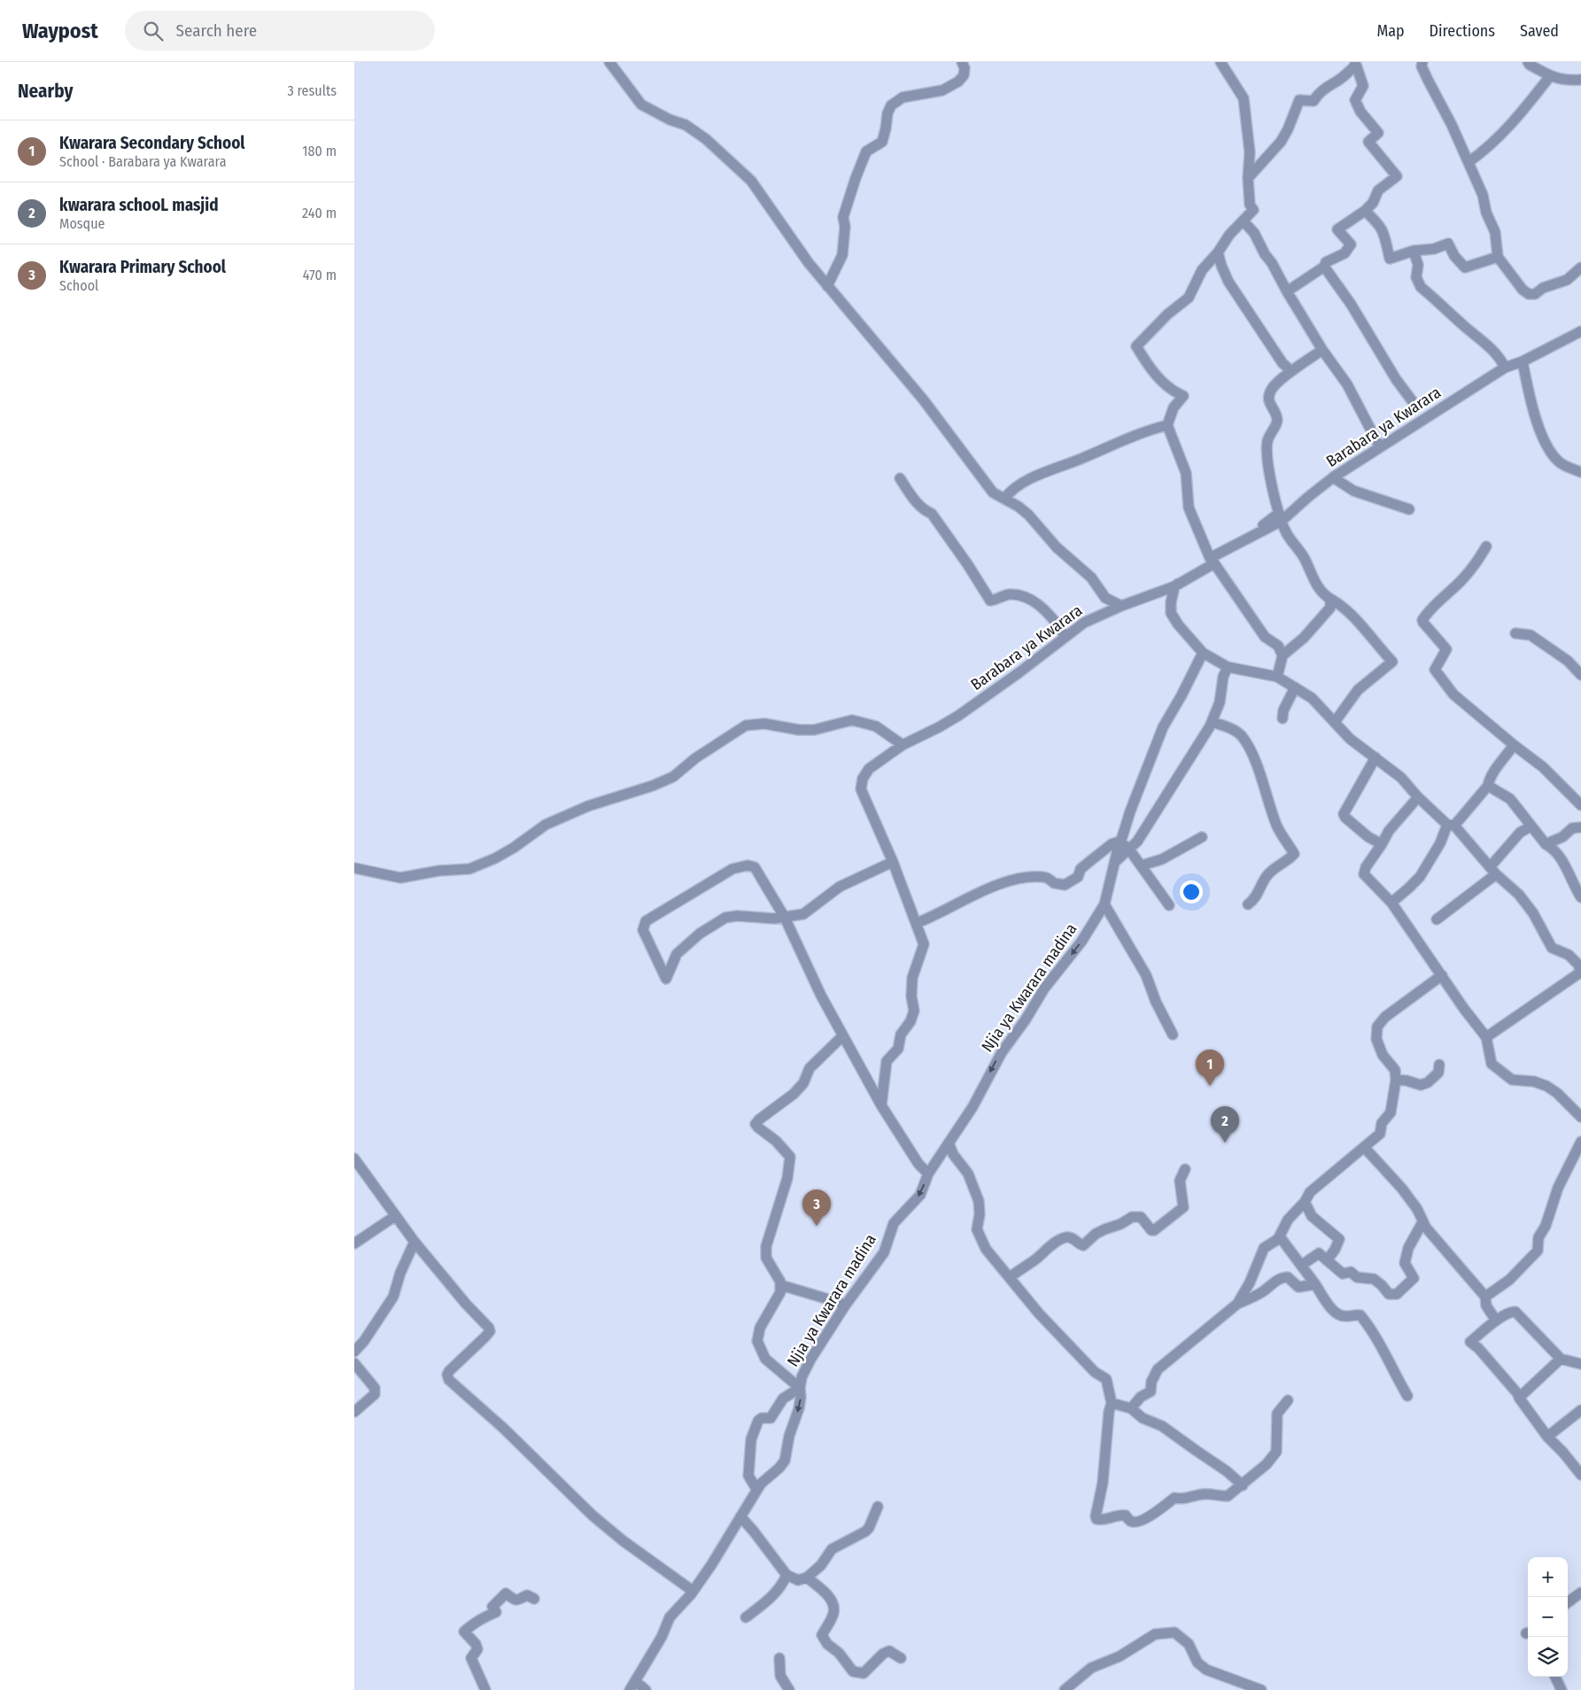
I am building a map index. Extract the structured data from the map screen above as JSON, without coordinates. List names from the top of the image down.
{
  "streets": {
    "street": ["Barabara ya Kwarara", "Njia ya Kwarara madina"]
  },
  "one_way": ["Njia ya Kwarara madina"],
  "page": {
    "header": "Waypost",
    "search": "Search here",
    "nav": ["Map", "Directions", "Saved"],
    "heading": ["Nearby", "3 results"],
    "list": [
      {
        "mark": "1",
        "name": "Kwarara Secondary School",
        "note": "School · Barabara ya Kwarara",
        "value": "180 m"
      },
      {
        "mark": "2",
        "name": "kwarara schooL masjid",
        "note": "Mosque",
        "value": "240 m"
      },
      {
        "mark": "3",
        "name": "Kwarara Primary School",
        "note": "School",
        "value": "470 m"
      }
    ],
    "pins": ["1", "2", "3"],
    "map_buttons": ["+", "−"]
  }
}
